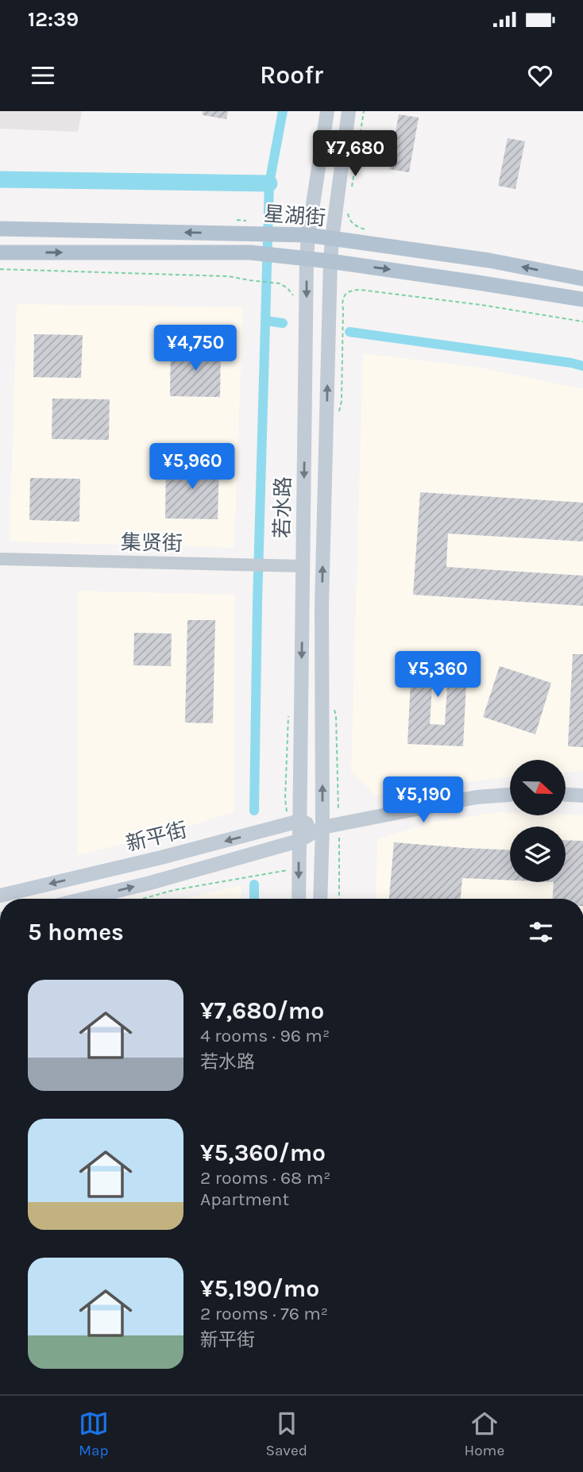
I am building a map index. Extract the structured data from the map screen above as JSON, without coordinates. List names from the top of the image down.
{
  "streets": {
    "main road": ["星湖街", "若水路", "新平街"],
    "street": ["集贤街"]
  },
  "crossings": [
    ["星湖街", "若水路"],
    ["若水路", "集贤街"],
    ["若水路", "新平街"]
  ],
  "north": "right",
  "page": {
    "status": "12:39",
    "header": "Roofr",
    "price": [
      "¥7,680",
      "¥4,750",
      "¥5,960",
      "¥5,360",
      "¥5,190"
    ],
    "heading": "5 homes",
    "list": [
      {
        "name": "¥7,680/mo",
        "note": "4 rooms · 96 m² · 若水路"
      },
      {
        "name": "¥5,360/mo",
        "note": "2 rooms · 68 m² · Apartment"
      },
      {
        "name": "¥5,190/mo",
        "note": "2 rooms · 76 m² · 新平街"
      }
    ],
    "tabs": ["Map", "Saved", "Home"]
  }
}
